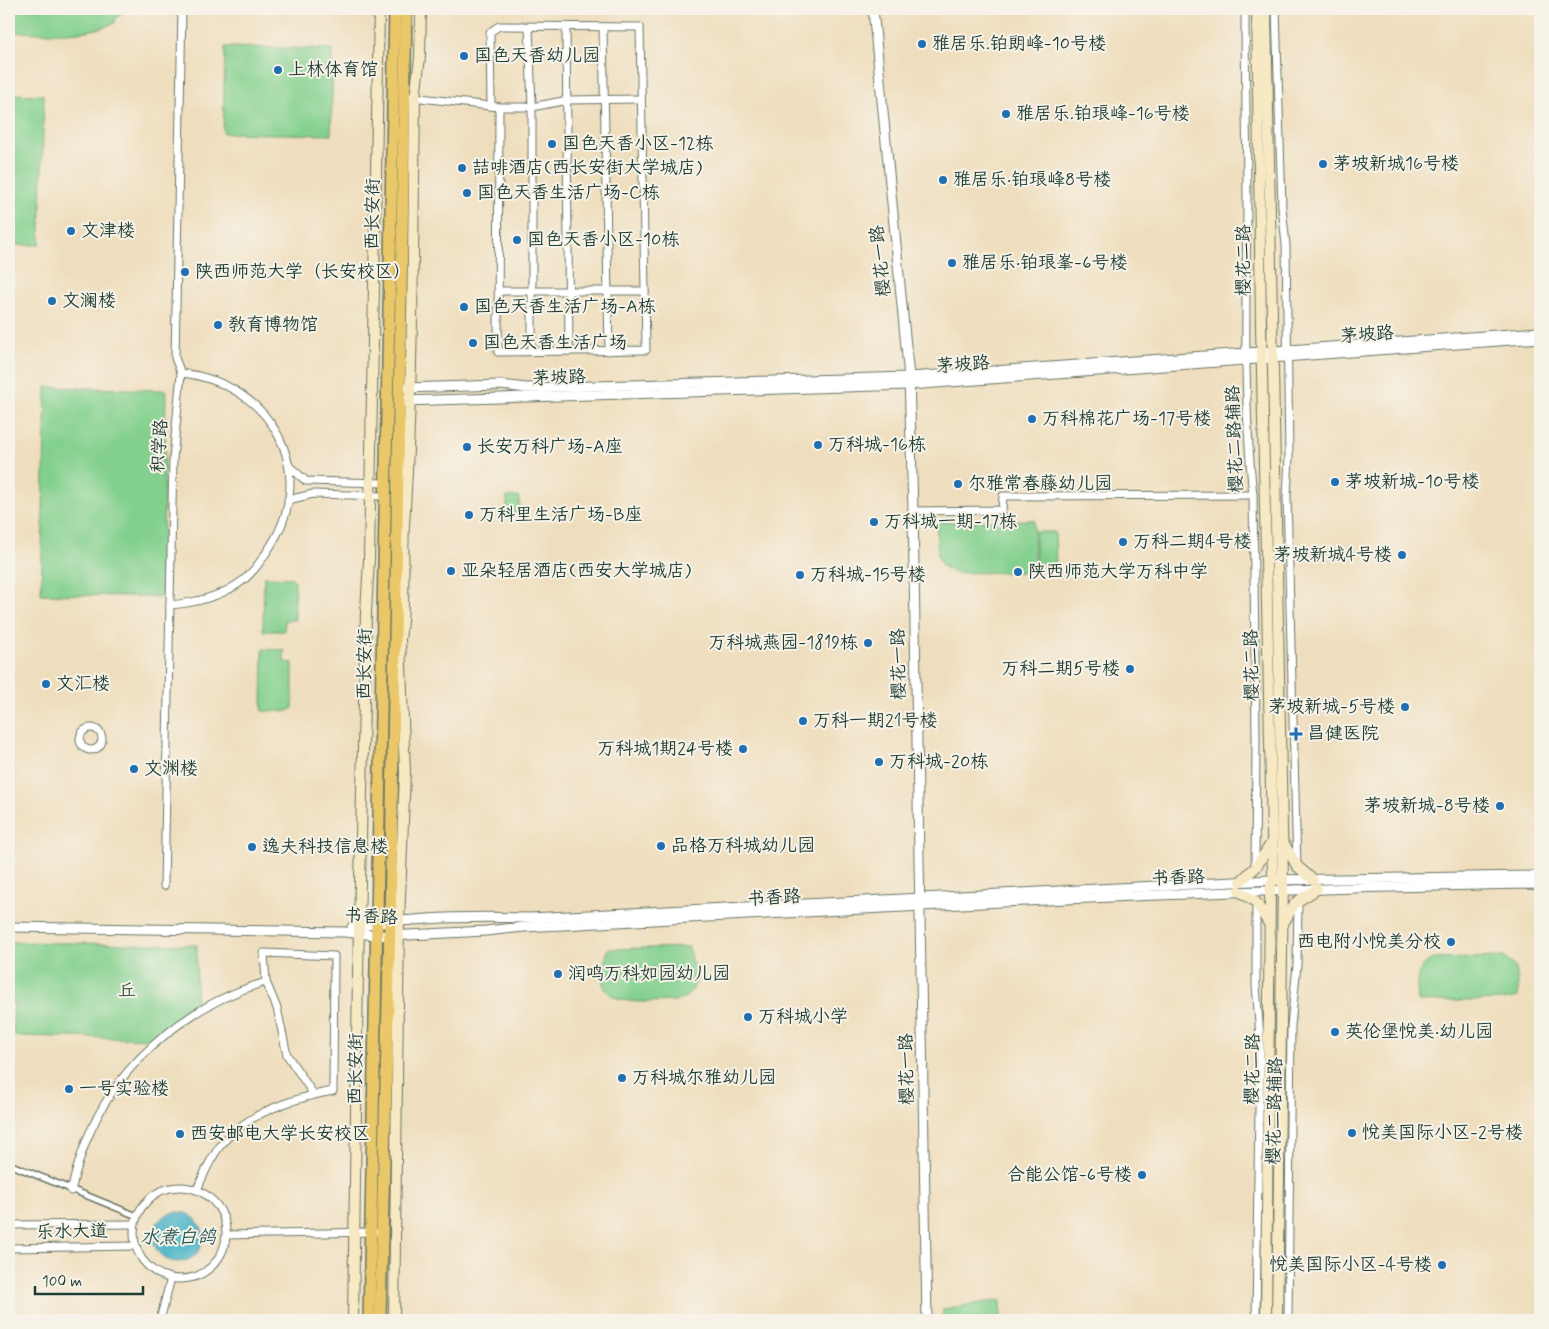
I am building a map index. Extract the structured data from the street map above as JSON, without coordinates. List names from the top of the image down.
{
  "streets": {
    "main road": ["西长安街", "樱花二路"],
    "street": [
      "樱花一路",
      "茅坡路",
      "樱花二路辅路",
      "积学路",
      "书香路",
      "乐水大道"
    ]
  },
  "crossings": [
    ["西长安街", "茅坡路"],
    ["西长安街", "书香路"],
    ["樱花二路", "茅坡路"],
    ["樱花二路", "书香路"],
    ["樱花一路", "茅坡路"],
    ["樱花一路", "书香路"],
    ["茅坡路", "樱花二路辅路"]
  ],
  "water": ["水煮白鸽"],
  "parks": ["丘"],
  "places": {
    "other": [
      "雅居乐.铂朗峰-10号楼",
      "国色天香幼儿园",
      "上林体育馆",
      "雅居乐.铂琅峰-16号楼",
      "国色天香小区-12栋",
      "茅坡新城16号楼",
      "喆啡酒店(西长安街大学城店)",
      "雅居乐·铂琅峰8号楼",
      "国色天香生活广场-C栋",
      "文津楼",
      "国色天香小区-10栋",
      "雅居乐·铂琅峯-6号楼",
      "陕西师范大学（长安校区）",
      "文澜楼",
      "国色天香生活广场-A栋",
      "教育博物馆",
      "国色天香生活广场",
      "万科棉花广场-17号楼",
      "万科城-16栋",
      "长安万科广场-A座",
      "茅坡新城-10号楼",
      "尔雅常春藤幼儿园",
      "万科里生活广场-B座",
      "万科城一期-17栋",
      "万科二期4号楼",
      "茅坡新城4号楼",
      "亚朵轻居酒店(西安大学城店)",
      "陕西师范大学万科中学",
      "万科城-15号楼",
      "万科城燕园-1819栋",
      "万科二期5号楼",
      "文汇楼",
      "茅坡新城-5号楼",
      "万科一期21号楼",
      "万科城1期24号楼",
      "万科城-20栋",
      "文渊楼",
      "茅坡新城-8号楼",
      "品格万科城幼儿园",
      "逸夫科技信息楼",
      "西电附小悦美分校",
      "润鸣万科如园幼儿园",
      "万科城小学",
      "英伦堡悦美·幼儿园",
      "万科城尔雅幼儿园",
      "一号实验楼",
      "悦美国际小区-2号楼",
      "西安邮电大学长安校区",
      "合能公馆-6号楼",
      "悦美国际小区-4号楼"
    ],
    "health": ["昌健医院"]
  },
  "scale_bar": "100 m"
}
